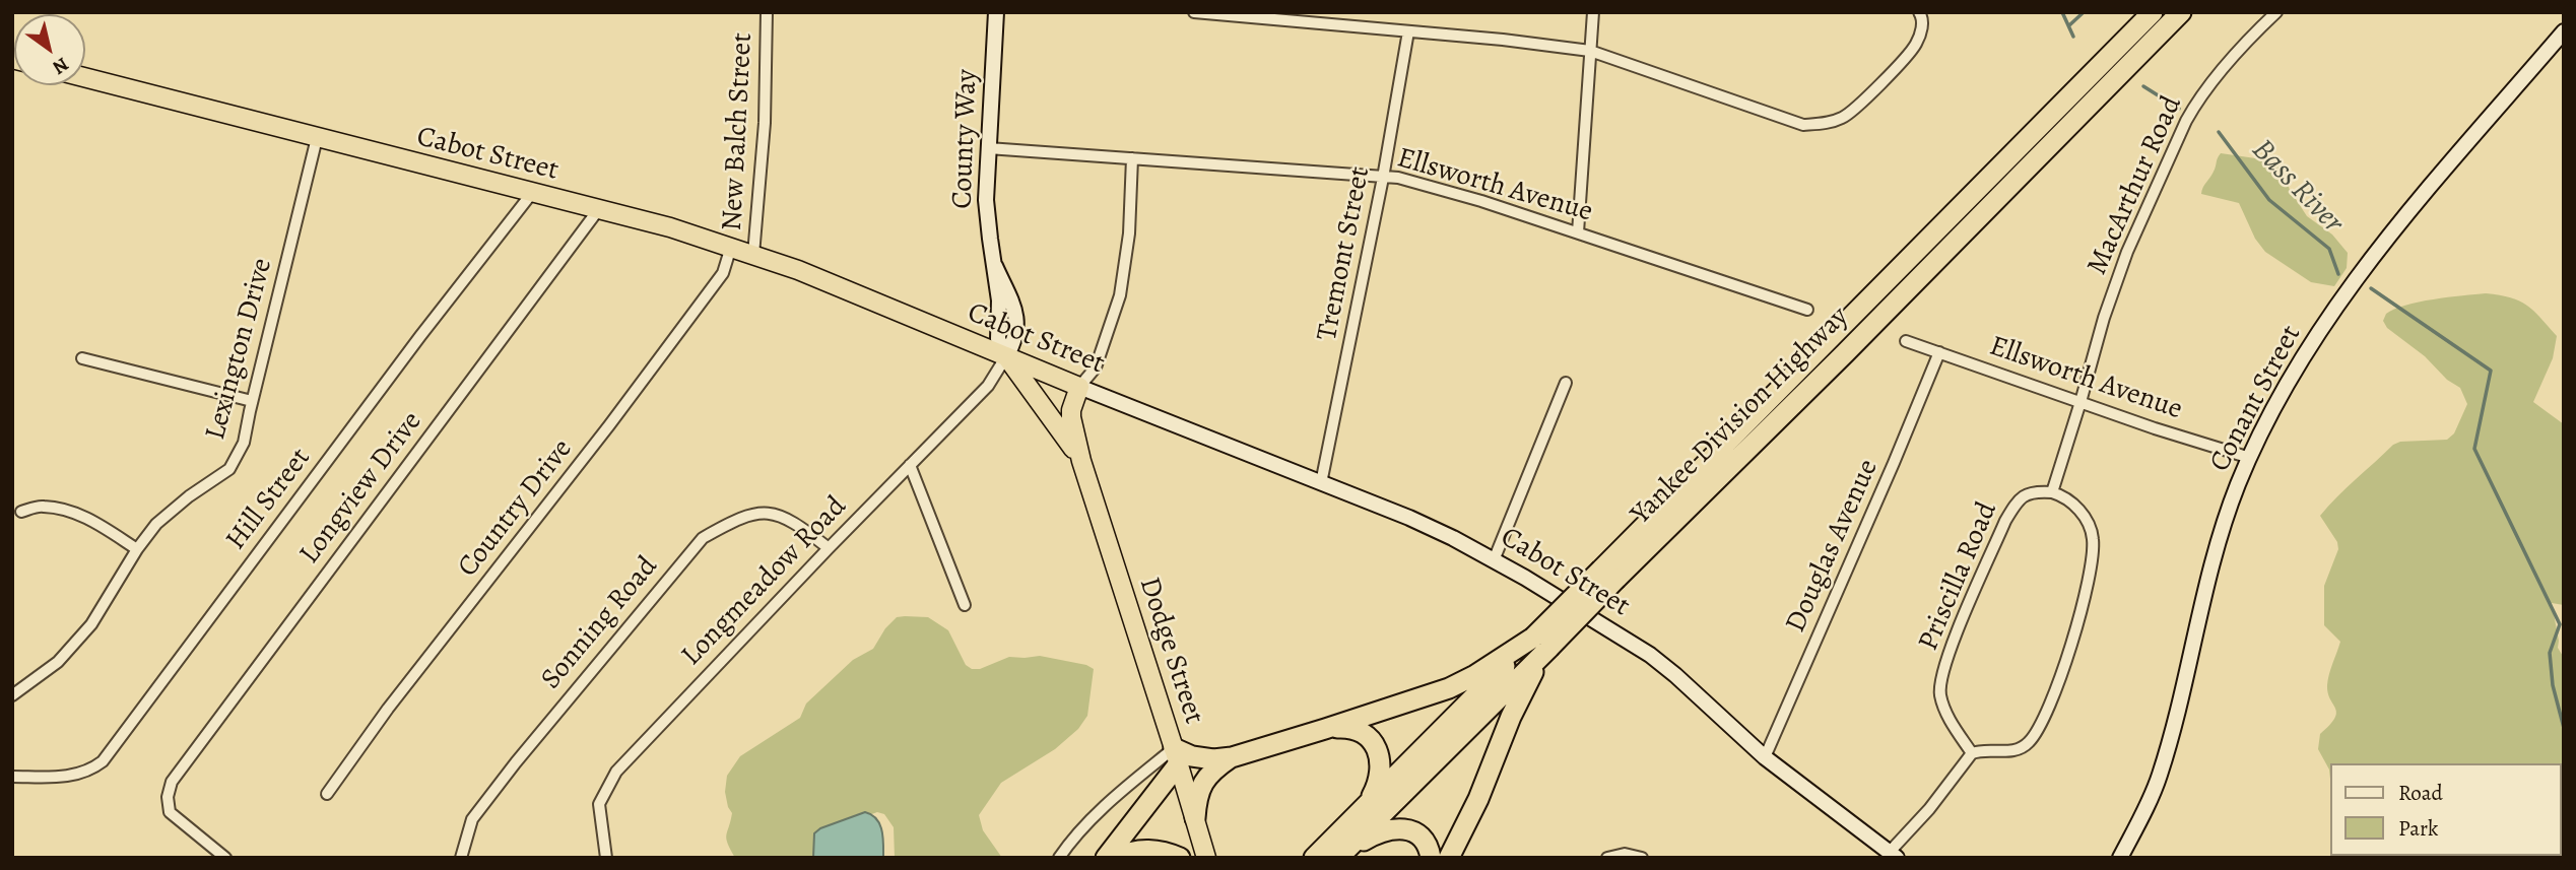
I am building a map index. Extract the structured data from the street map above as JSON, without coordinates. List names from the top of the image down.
{
  "streets": {
    "highway": ["Cabot Street", "Yankee Division Highway", "Dodge Street"],
    "main road": ["County Way", "Conant Street"],
    "street": [
      "New Balch Street",
      "Ellsworth Avenue",
      "MacArthur Road",
      "Tremont Street",
      "Lexington Drive",
      "Longview Drive",
      "Hill Street",
      "Country Drive",
      "Douglas Avenue",
      "Priscilla Road",
      "Longmeadow Road",
      "Sonning Road"
    ]
  },
  "crossings": [
    ["New Balch Street", "Cabot Street"],
    ["County Way", "Cabot Street"],
    ["County Way", "Ellsworth Avenue"],
    ["County Way", "Longmeadow Road"],
    ["County Way", "Dodge Street"],
    ["Cabot Street", "Tremont Street"],
    ["Cabot Street", "Lexington Drive"],
    ["Cabot Street", "Longview Drive"],
    ["Cabot Street", "Hill Street"],
    ["Cabot Street", "Country Drive"],
    ["Cabot Street", "Douglas Avenue"],
    ["Cabot Street", "Longmeadow Road"],
    ["Cabot Street", "Dodge Street"],
    ["Ellsworth Avenue", "MacArthur Road"],
    ["Ellsworth Avenue", "Tremont Street"],
    ["Ellsworth Avenue", "Conant Street"],
    ["Ellsworth Avenue", "Douglas Avenue"],
    ["Longmeadow Road", "Sonning Road"],
    ["Longmeadow Road", "Dodge Street"]
  ],
  "water": ["Bass River"],
  "legend": ["Road", "Park"],
  "north": "bottom right"
}
